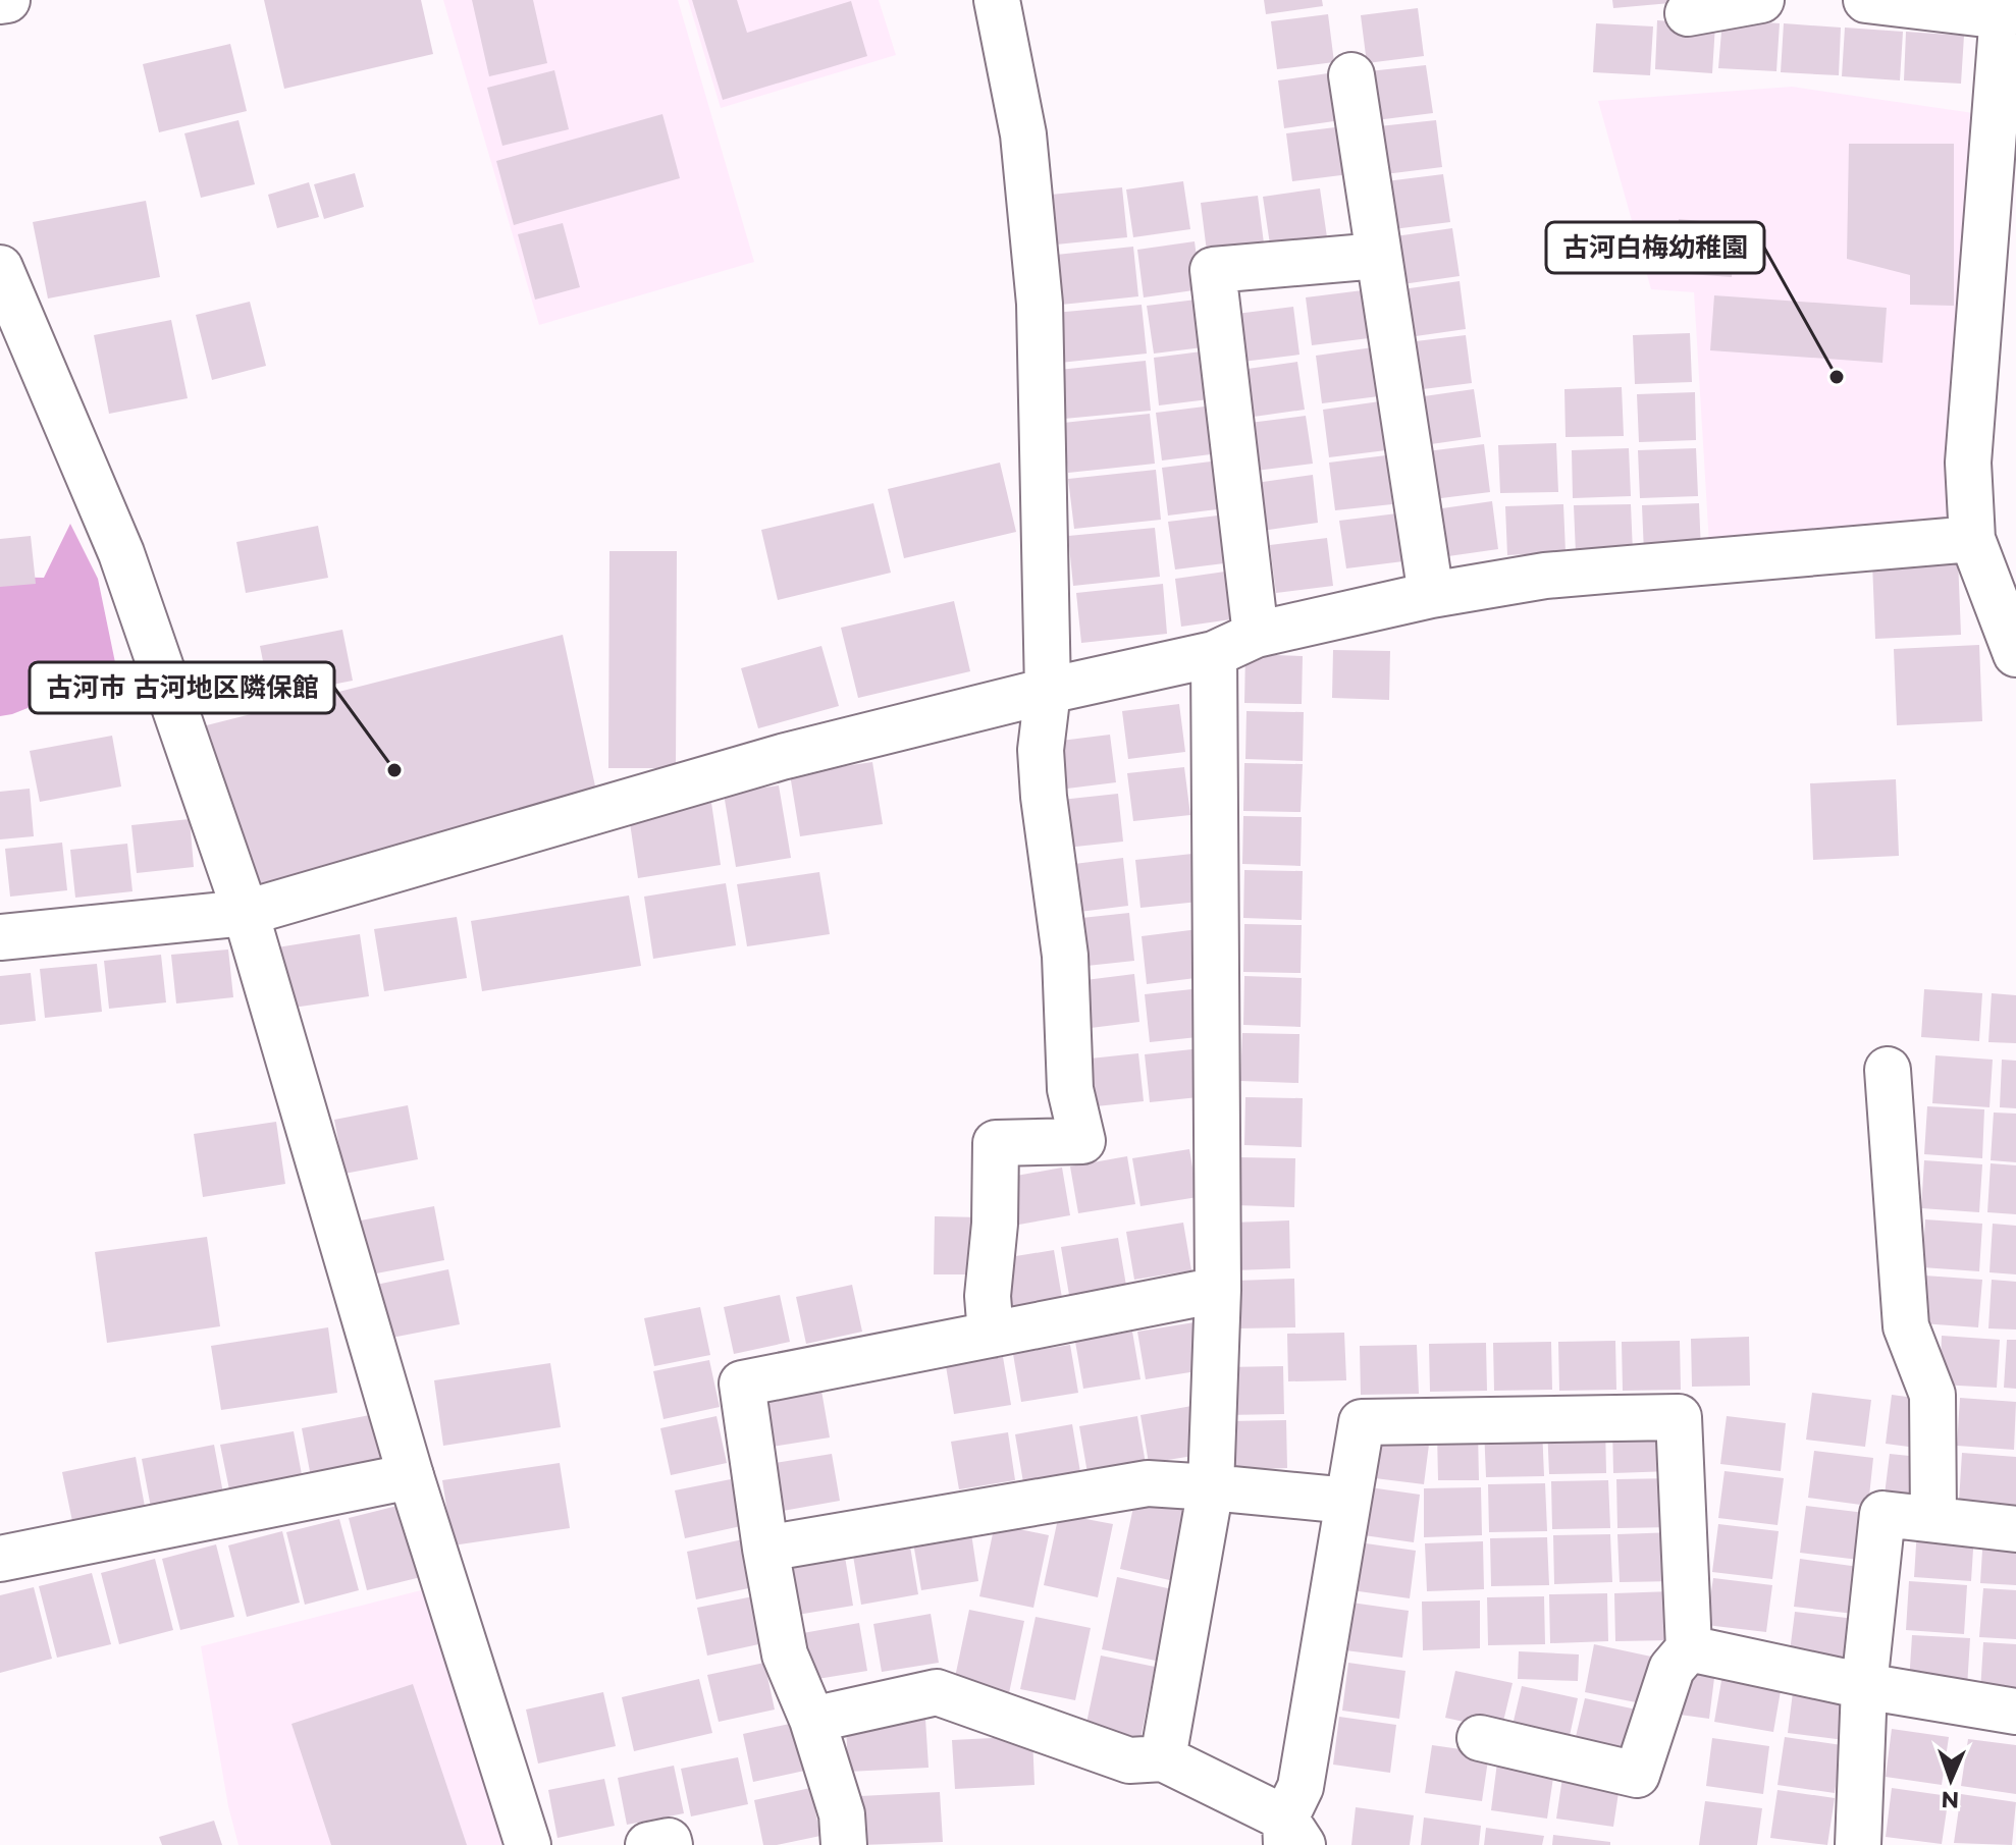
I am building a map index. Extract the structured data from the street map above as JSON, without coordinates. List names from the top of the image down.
{
  "places": ["古河白梅幼稚園", "古河市 古河地区隣保館"],
  "north": "bottom"
}
